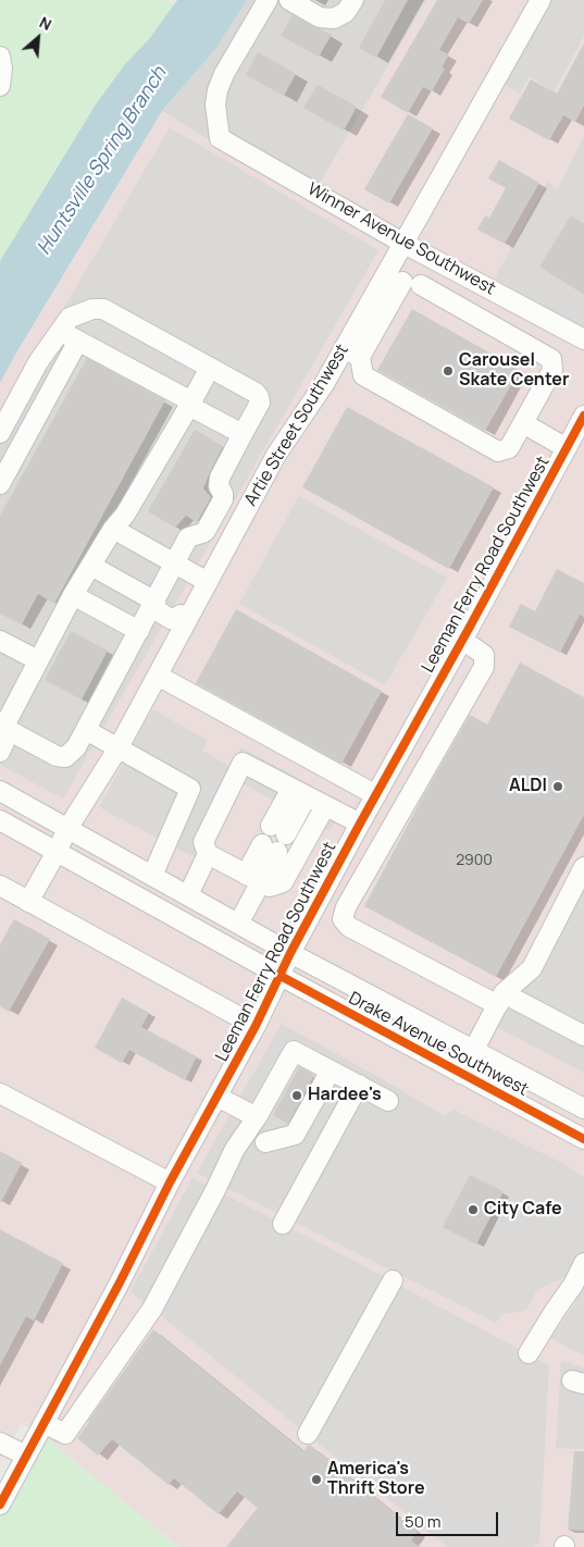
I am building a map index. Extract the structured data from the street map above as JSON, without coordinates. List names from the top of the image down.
{
  "streets": {
    "street": [
      "Winner Avenue Southwest",
      "Artie Street Southwest",
      "Leeman Ferry Road Southwest",
      "Drake Avenue Southwest"
    ]
  },
  "crossings": [
    ["Winner Avenue Southwest", "Artie Street Southwest"],
    ["Artie Street Southwest", "Drake Avenue Southwest"],
    ["Leeman Ferry Road Southwest", "Drake Avenue Southwest"]
  ],
  "water": ["Huntsville Spring Branch"],
  "places": [
    "Carousel Skate Center",
    "ALDI",
    "Hardee's",
    "City Cafe",
    "America's Thrift Store"
  ],
  "house_numbers": ["2900"],
  "scale_bar": "50 m",
  "north": "top right"
}
